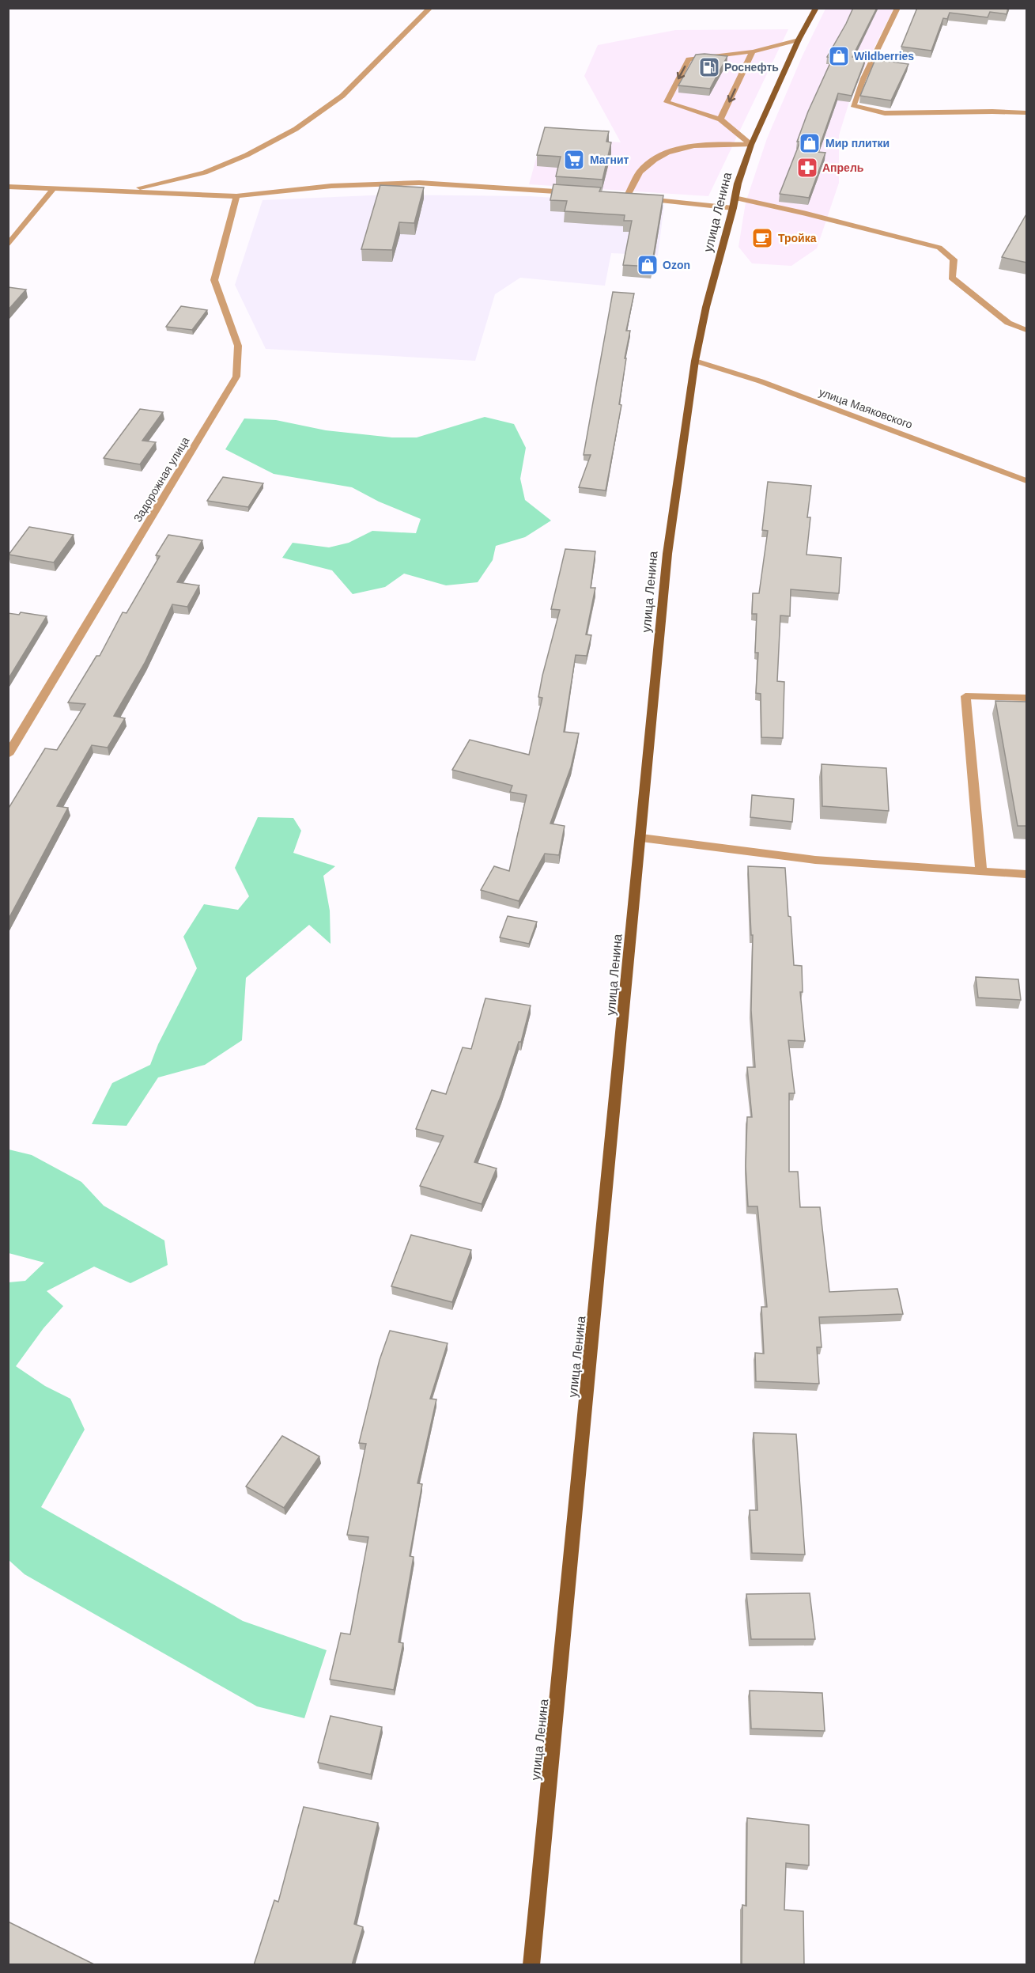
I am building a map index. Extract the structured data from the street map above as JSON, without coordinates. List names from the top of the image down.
{
  "streets": {
    "main road": ["улица Ленина"],
    "street": ["улица Маяковского", "Задорожная улица"]
  },
  "crossings": [
    ["улица Ленина", "улица Маяковского"]
  ],
  "places": {
    "shop": ["Wildberries", "Мир плитки", "Ozon"],
    "fuel station": ["Роснефть"],
    "supermarket": ["Магнит"],
    "pharmacy": ["Апрель"],
    "cafe": ["Тройка"]
  }
}
